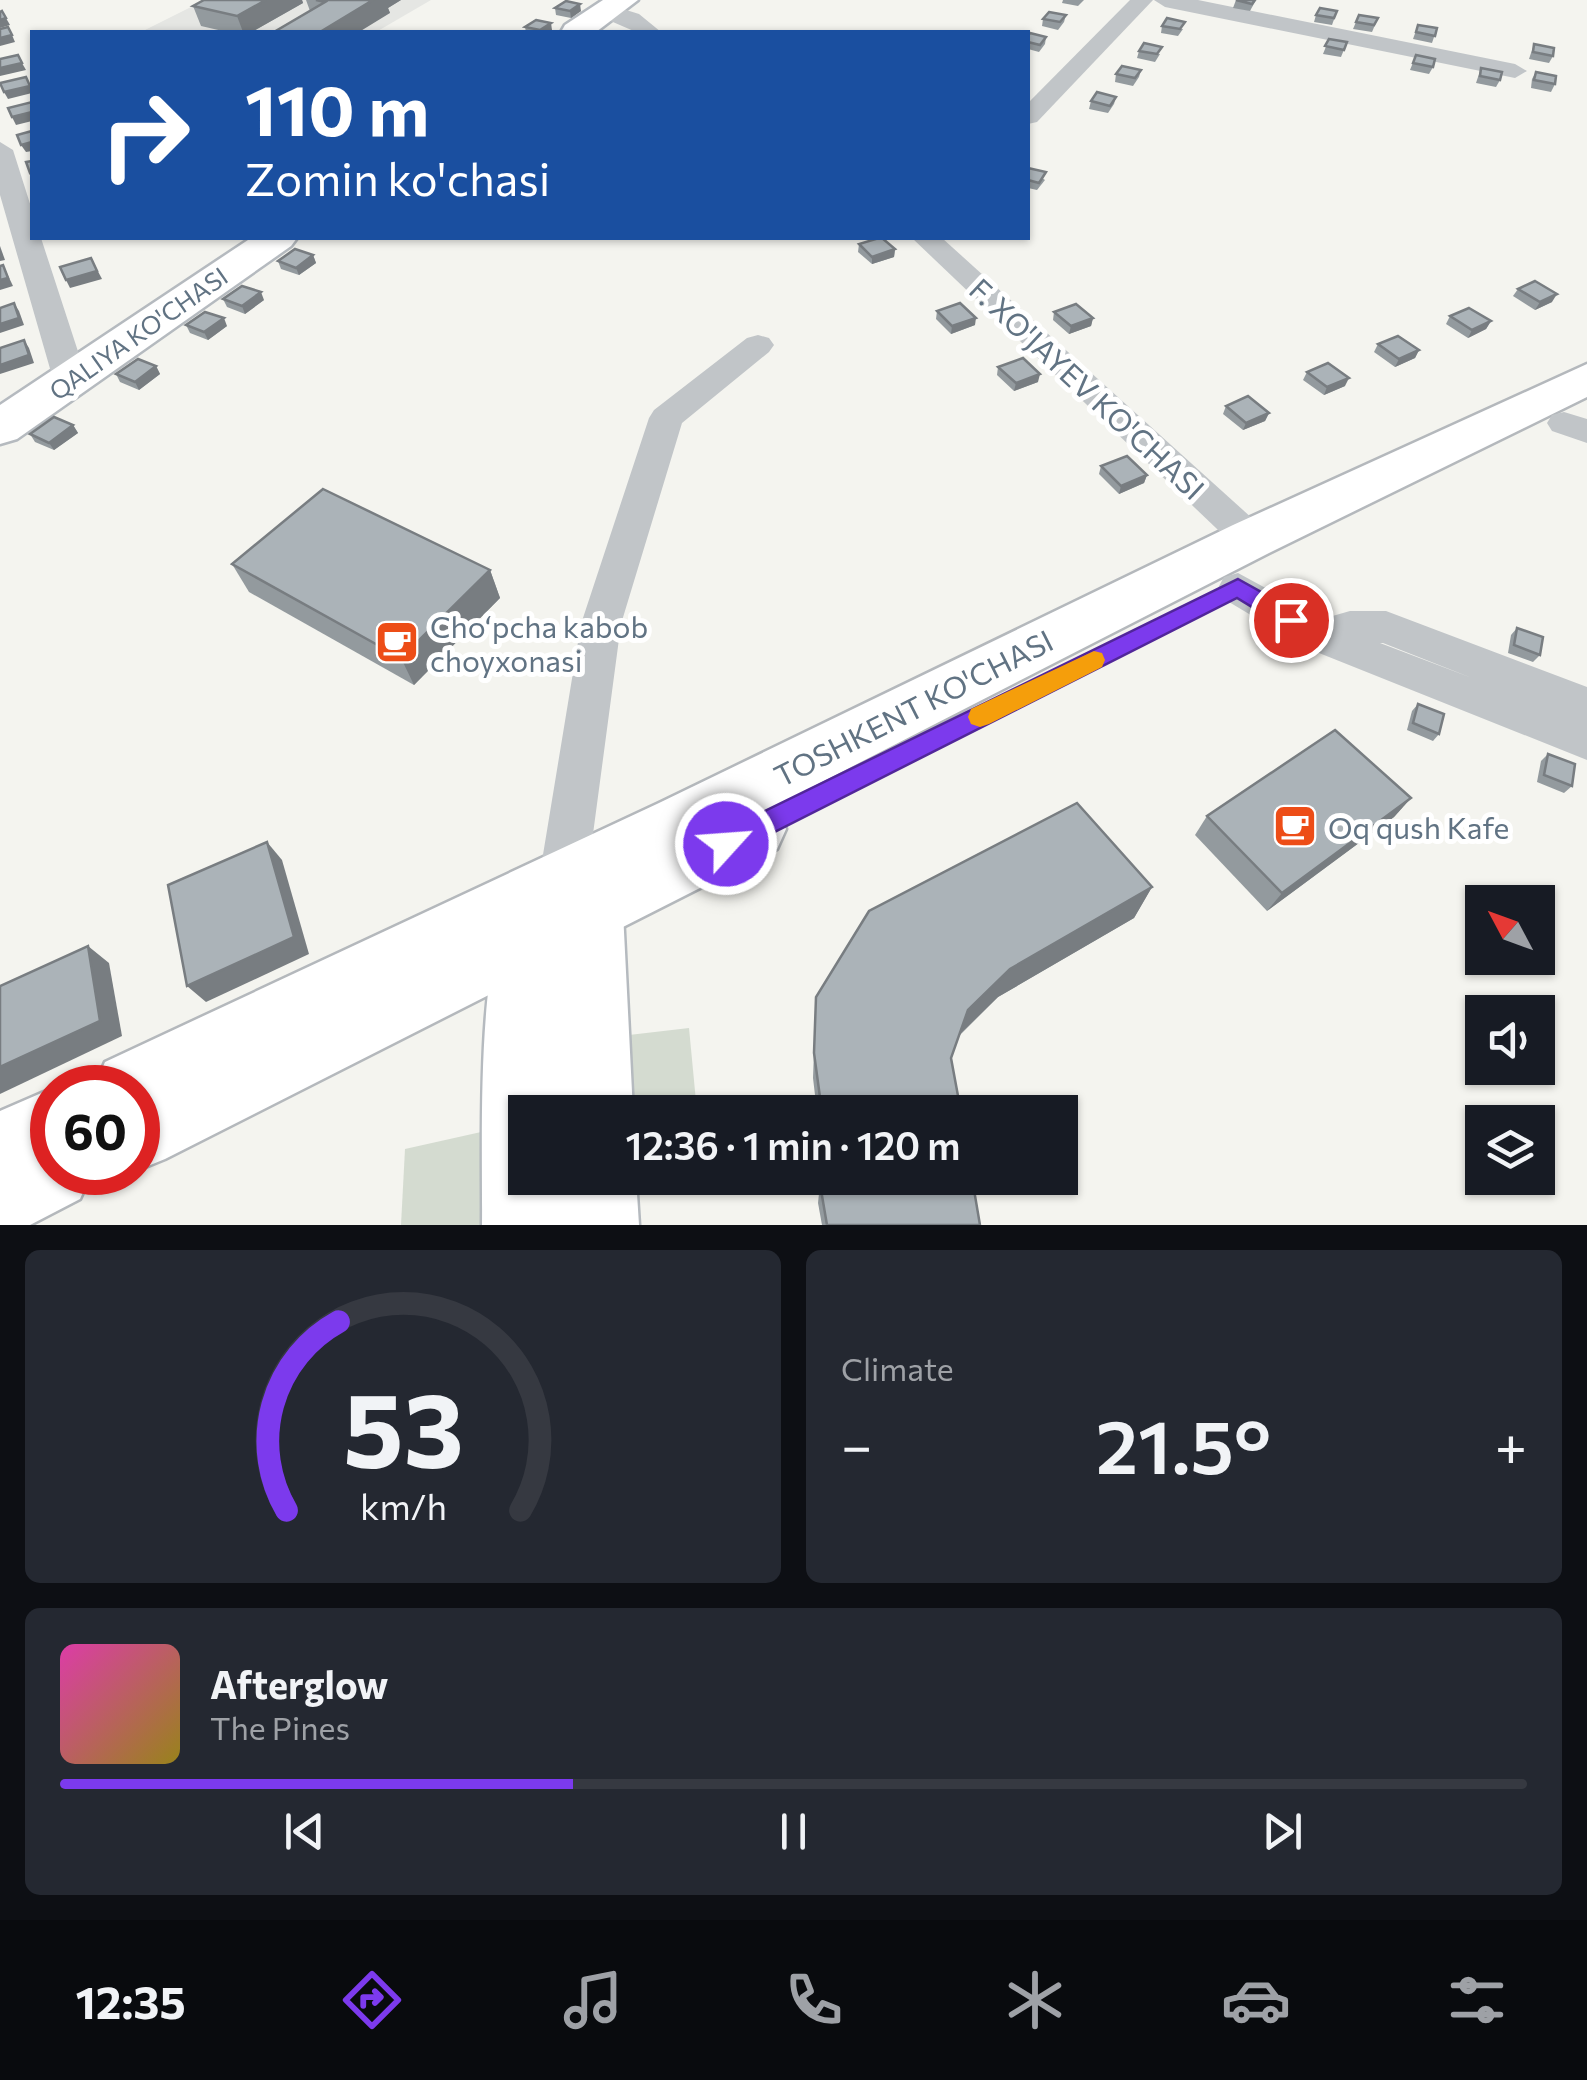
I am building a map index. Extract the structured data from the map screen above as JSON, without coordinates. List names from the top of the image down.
{
  "streets": {
    "main road": ["QALIYA KO'CHASI", "TOSHKENT KO'CHASI"],
    "street": ["F. XO'JAYEV KO'CHASI"]
  },
  "crossings": [
    ["F. XO'JAYEV KO'CHASI", "TOSHKENT KO'CHASI"]
  ],
  "places": {
    "cafe": ["Cho‘pcha kabob choyxonasi", "Oq qush Kafe"]
  },
  "north": "top left",
  "page": {
    "turn": ["110 m", "Zomin ko'chasi"],
    "limit": "60",
    "trip": "12:36 · 1 min · 120 m",
    "tile": "Climate",
    "heat": ["−", "21.5°", "+"],
    "song": ["Afterglow", "The Pines"],
    "tabs": "12:35",
    "gauge": ["53", "km/h"]
  }
}
